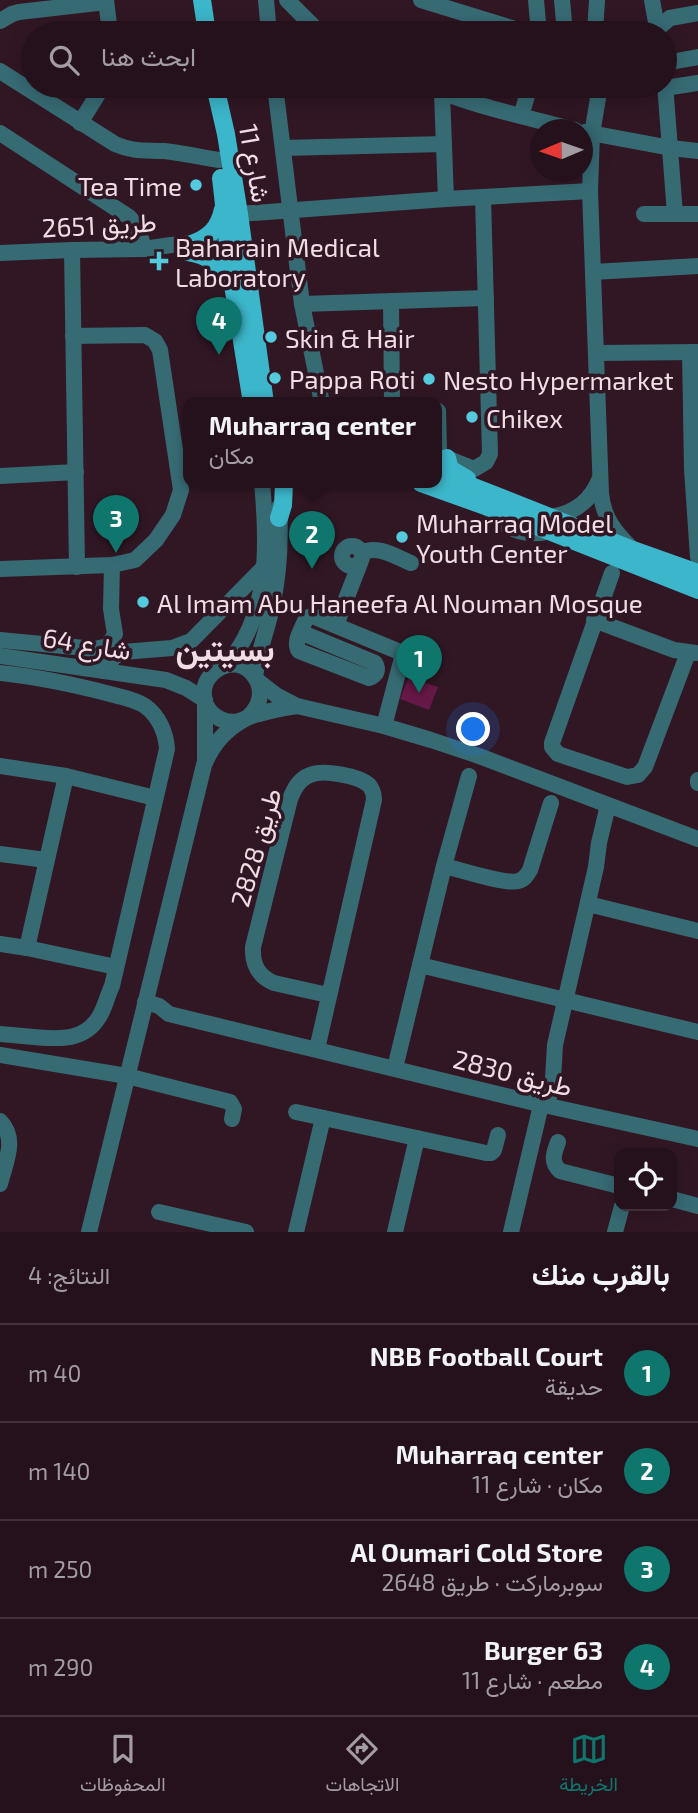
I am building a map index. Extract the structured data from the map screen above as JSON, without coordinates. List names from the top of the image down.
{
  "streets": {
    "main road": ["شارع 11"],
    "street": [
      "طريق 2651",
      "شارع 64",
      "طريق 2828",
      "طريق 2830"
    ]
  },
  "crossings": [
    ["شارع 11", "طريق 2651"],
    ["طريق 2828", "طريق 2830"]
  ],
  "districts": ["بسيتين"],
  "places": {
    "other": [
      "Tea Time",
      "Skin & Hair",
      "Pappa Roti",
      "Nesto Hypermarket",
      "Chikex",
      "Muharraq Model Youth Center",
      "Al Imam Abu Haneefa Al Nouman Mosque"
    ],
    "health": ["Baharain Medical Laboratory"]
  },
  "north": "left",
  "page": {
    "search": "ابحث هنا",
    "pins": [
      "4",
      "3",
      "2",
      "1"
    ],
    "popup": ["Muharraq center", "مكان"],
    "heading": ["بالقرب منك", "النتائج: 4"],
    "list": [
      {
        "mark": "1",
        "name": "NBB Football Court",
        "note": "حديقة",
        "value": "40 m"
      },
      {
        "mark": "2",
        "name": "Muharraq center",
        "note": "مكان · شارع 11",
        "value": "140 m"
      },
      {
        "mark": "3",
        "name": "Al Oumari Cold Store",
        "note": "سوبرماركت · طريق 2648",
        "value": "250 m"
      },
      {
        "mark": "4",
        "name": "Burger 63",
        "note": "مطعم · شارع 11",
        "value": "290 m"
      }
    ],
    "nav": ["الخريطة", "الاتجاهات", "المحفوظات"]
  }
}
